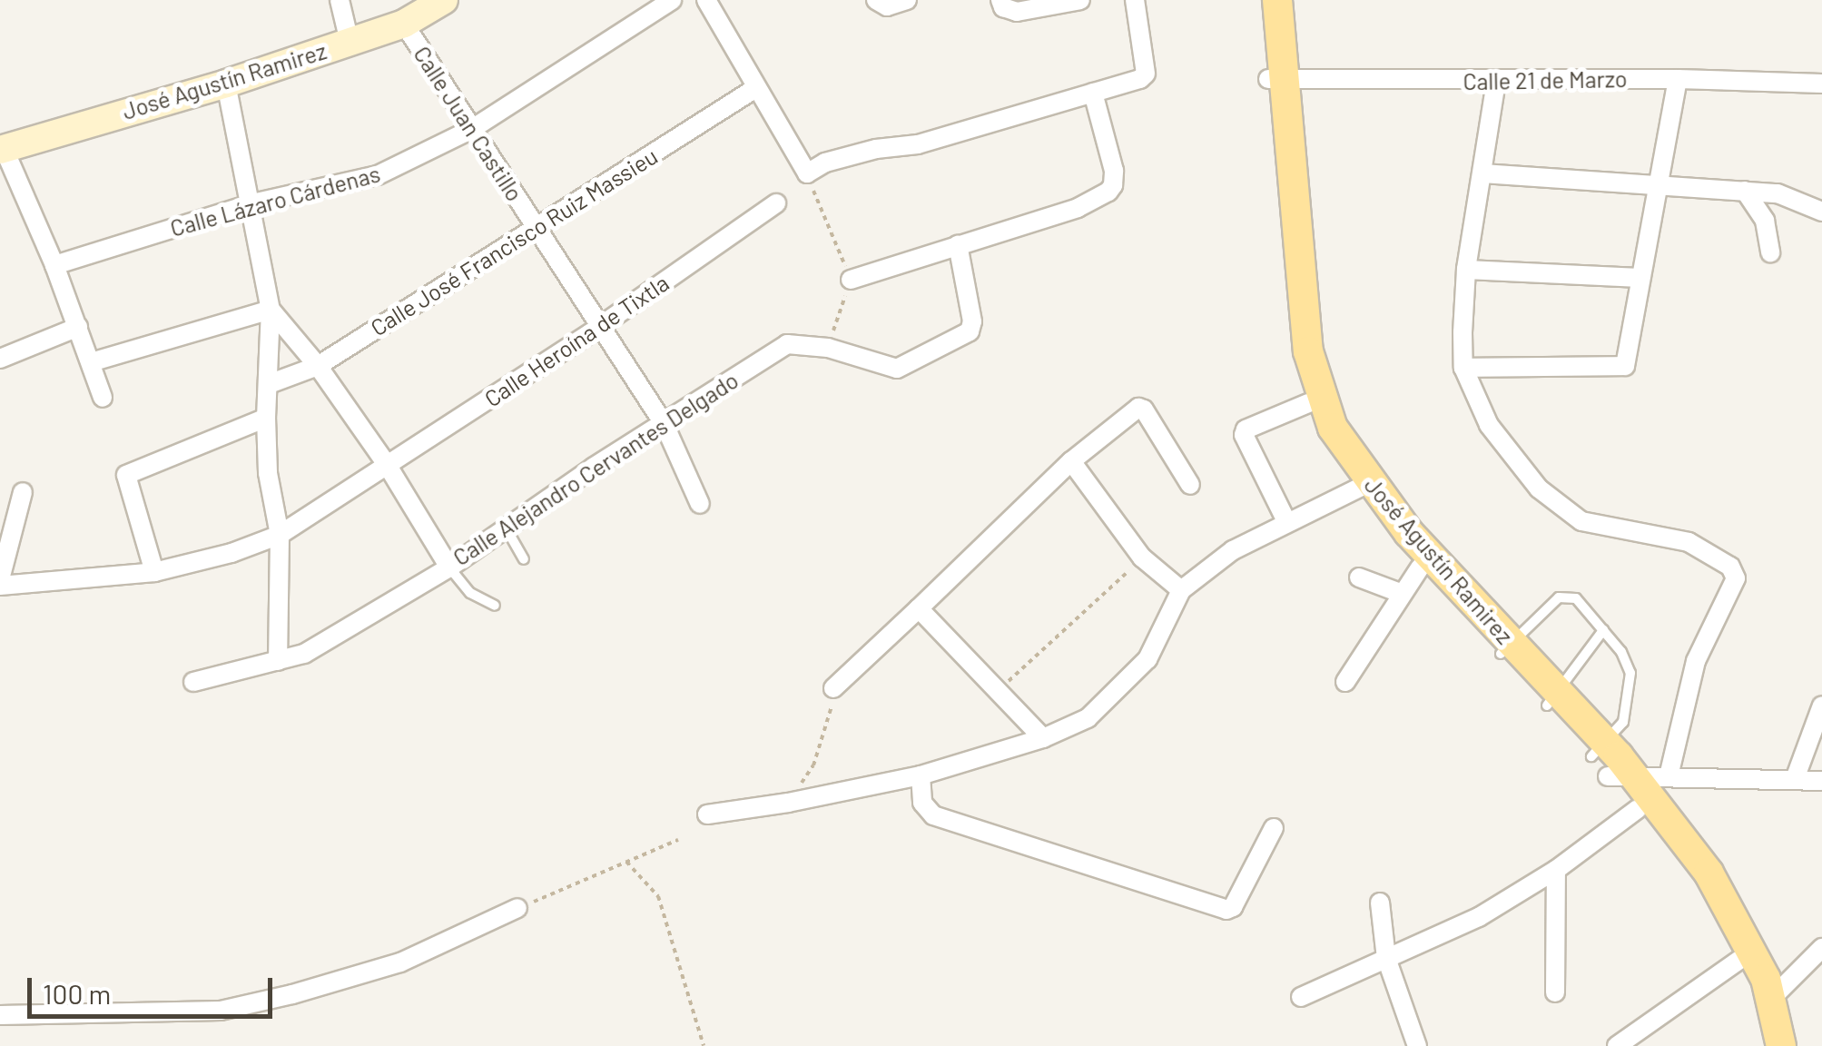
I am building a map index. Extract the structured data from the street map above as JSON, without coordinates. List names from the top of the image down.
{
  "streets": {
    "main road": ["José Agustín Ramirez"],
    "street": [
      "Calle 21 de Marzo",
      "Calle Juan Castillo",
      "Calle Lázaro Cárdenas",
      "Calle José Francisco Ruiz Massieu",
      "Calle Heroína de Tixtla",
      "Calle Alejandro Cervantes Delgado"
    ]
  },
  "crossings": [
    ["Calle 21 de Marzo", "José Agustín Ramirez"],
    ["José Agustín Ramirez", "Calle Juan Castillo"],
    ["Calle Juan Castillo", "Calle Lázaro Cárdenas"],
    ["Calle Juan Castillo", "Calle José Francisco Ruiz Massieu"],
    ["Calle Juan Castillo", "Calle Heroína de Tixtla"],
    ["Calle Juan Castillo", "Calle Alejandro Cervantes Delgado"],
    ["Calle José Francisco Ruiz Massieu", "Calle Alejandro Cervantes Delgado"],
    ["Calle Heroína de Tixtla", "Calle Alejandro Cervantes Delgado"]
  ],
  "scale_bar": "100 m"
}
